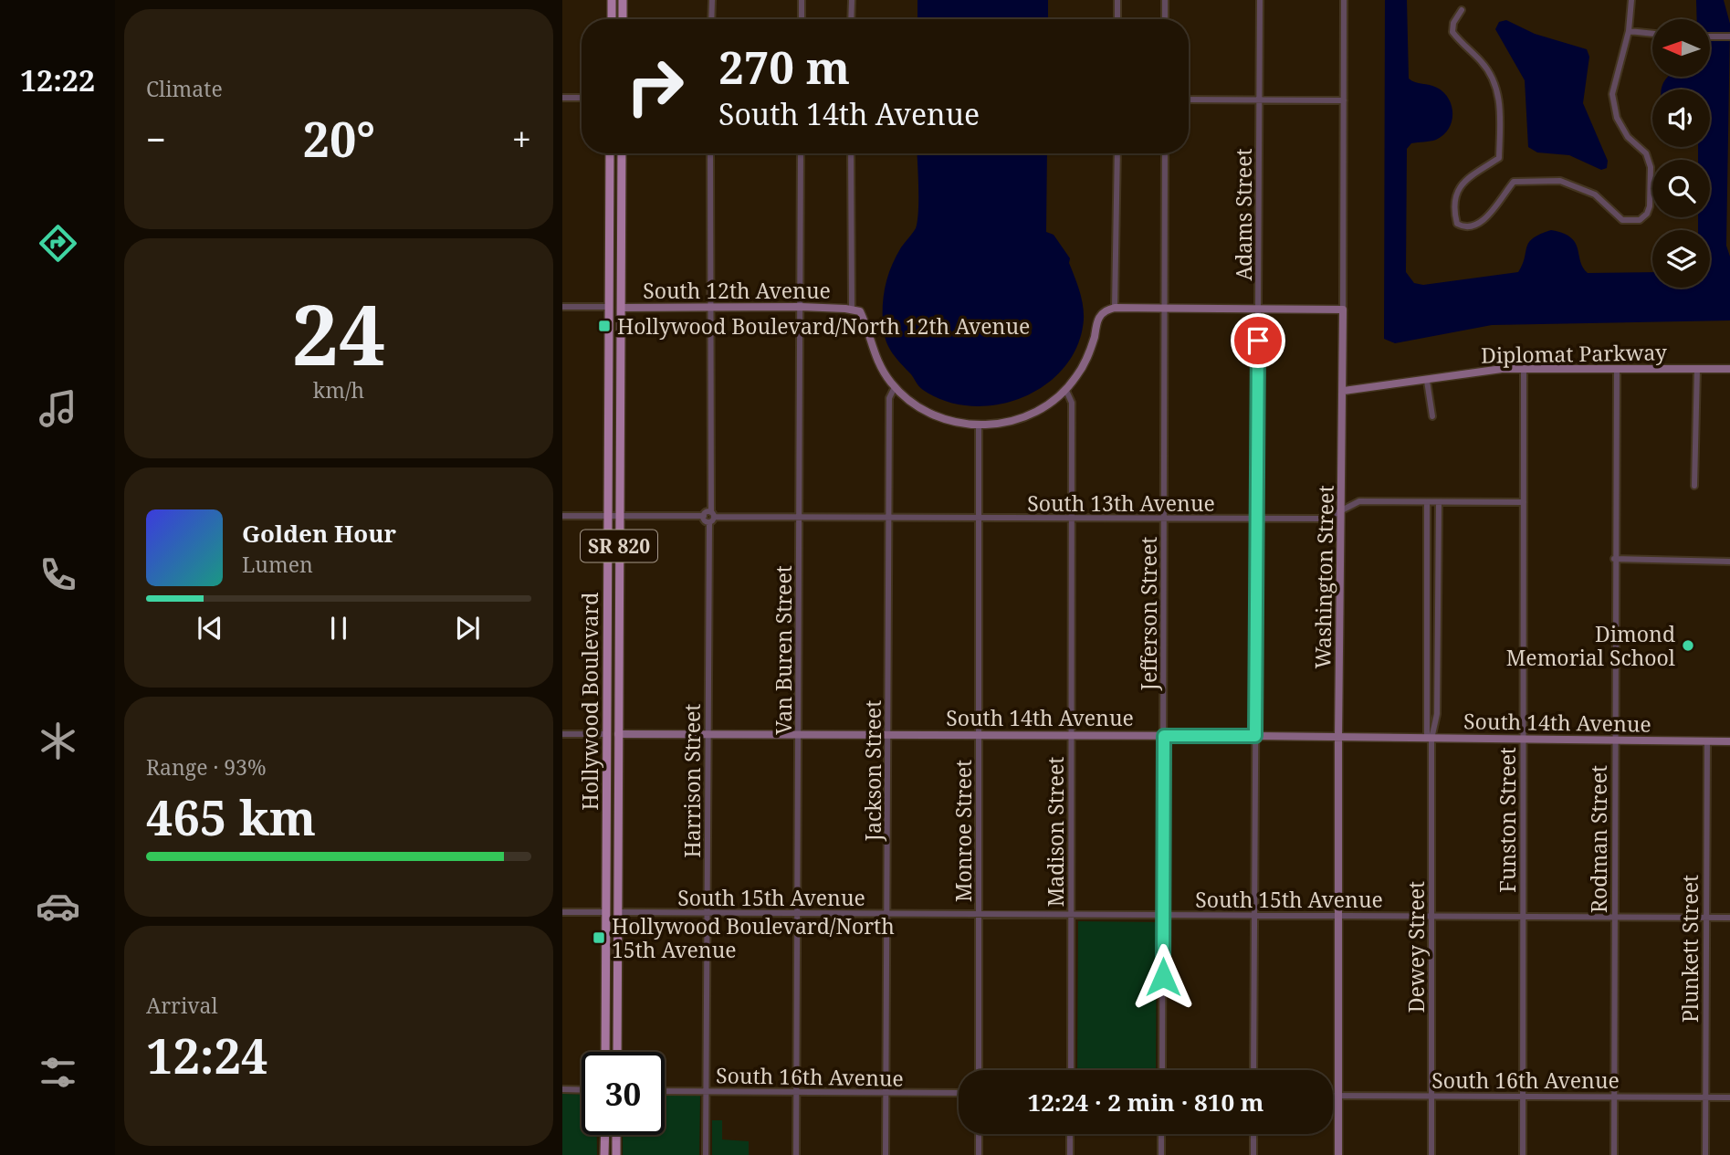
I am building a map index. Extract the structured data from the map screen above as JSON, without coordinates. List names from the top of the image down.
{
  "streets": {
    "main road": ["SR 820", "Hollywood Boulevard"],
    "street": [
      "Adams Street",
      "South 12th Avenue",
      "Diplomat Parkway",
      "South 13th Avenue",
      "Washington Street",
      "Jefferson Street",
      "Van Buren Street",
      "South 14th Avenue",
      "Jackson Street",
      "Harrison Street",
      "Funston Street",
      "Monroe Street",
      "Madison Street",
      "Rodman Street",
      "South 15th Avenue",
      "Dewey Street",
      "Plunkett Street",
      "South 16th Avenue"
    ]
  },
  "crossings": [
    ["Adams Street", "South 13th Avenue"],
    ["Adams Street", "South 14th Avenue"],
    ["Adams Street", "South 15th Avenue"],
    ["South 12th Avenue", "Van Buren Street"],
    ["South 12th Avenue", "Hollywood Boulevard"],
    ["South 12th Avenue", "Harrison Street"],
    ["Diplomat Parkway", "Washington Street"],
    ["Diplomat Parkway", "Funston Street"],
    ["Diplomat Parkway", "Rodman Street"],
    ["South 13th Avenue", "Washington Street"],
    ["South 13th Avenue", "Jefferson Street"],
    ["South 13th Avenue", "Van Buren Street"],
    ["South 13th Avenue", "Jackson Street"],
    ["South 13th Avenue", "Harrison Street"],
    ["South 13th Avenue", "Funston Street"],
    ["South 13th Avenue", "Monroe Street"],
    ["South 13th Avenue", "Madison Street"],
    ["South 13th Avenue", "Dewey Street"],
    ["Washington Street", "South 14th Avenue"],
    ["Washington Street", "South 15th Avenue"],
    ["Washington Street", "South 16th Avenue"],
    ["Jefferson Street", "South 14th Avenue"],
    ["Jefferson Street", "South 15th Avenue"],
    ["Van Buren Street", "South 14th Avenue"],
    ["Van Buren Street", "South 15th Avenue"],
    ["Van Buren Street", "South 16th Avenue"],
    ["Hollywood Boulevard", "South 14th Avenue"],
    ["Hollywood Boulevard", "South 15th Avenue"],
    ["South 14th Avenue", "Jackson Street"],
    ["South 14th Avenue", "Harrison Street"],
    ["South 14th Avenue", "Funston Street"],
    ["South 14th Avenue", "Monroe Street"],
    ["South 14th Avenue", "Madison Street"],
    ["South 14th Avenue", "Rodman Street"],
    ["South 14th Avenue", "Dewey Street"],
    ["South 14th Avenue", "Plunkett Street"],
    ["Jackson Street", "South 15th Avenue"],
    ["Jackson Street", "South 16th Avenue"],
    ["Harrison Street", "South 15th Avenue"],
    ["Harrison Street", "South 16th Avenue"],
    ["Funston Street", "South 15th Avenue"],
    ["Funston Street", "South 16th Avenue"],
    ["Monroe Street", "South 15th Avenue"],
    ["Madison Street", "South 15th Avenue"],
    ["Rodman Street", "South 15th Avenue"],
    ["Rodman Street", "South 16th Avenue"],
    ["South 15th Avenue", "Dewey Street"],
    ["South 15th Avenue", "Plunkett Street"],
    ["Dewey Street", "South 16th Avenue"],
    ["Plunkett Street", "South 16th Avenue"]
  ],
  "places": {
    "transit": ["Hollywood Boulevard/North 12th Avenue", "Hollywood Boulevard/North 15th Avenue"],
    "other": ["Dimond Memorial School"]
  },
  "north": "left",
  "page": {
    "tabs": "12:22",
    "tile": [
      "Climate",
      ["24", "km/h"],
      ["Range · 93%", "465 km"],
      ["Arrival", "12:24"]
    ],
    "turn": ["270 m", "South 14th Avenue"],
    "heat": ["−", "20°", "+"],
    "song": ["Golden Hour", "Lumen"],
    "limit": "30",
    "trip": "12:24 · 2 min · 810 m"
  }
}
